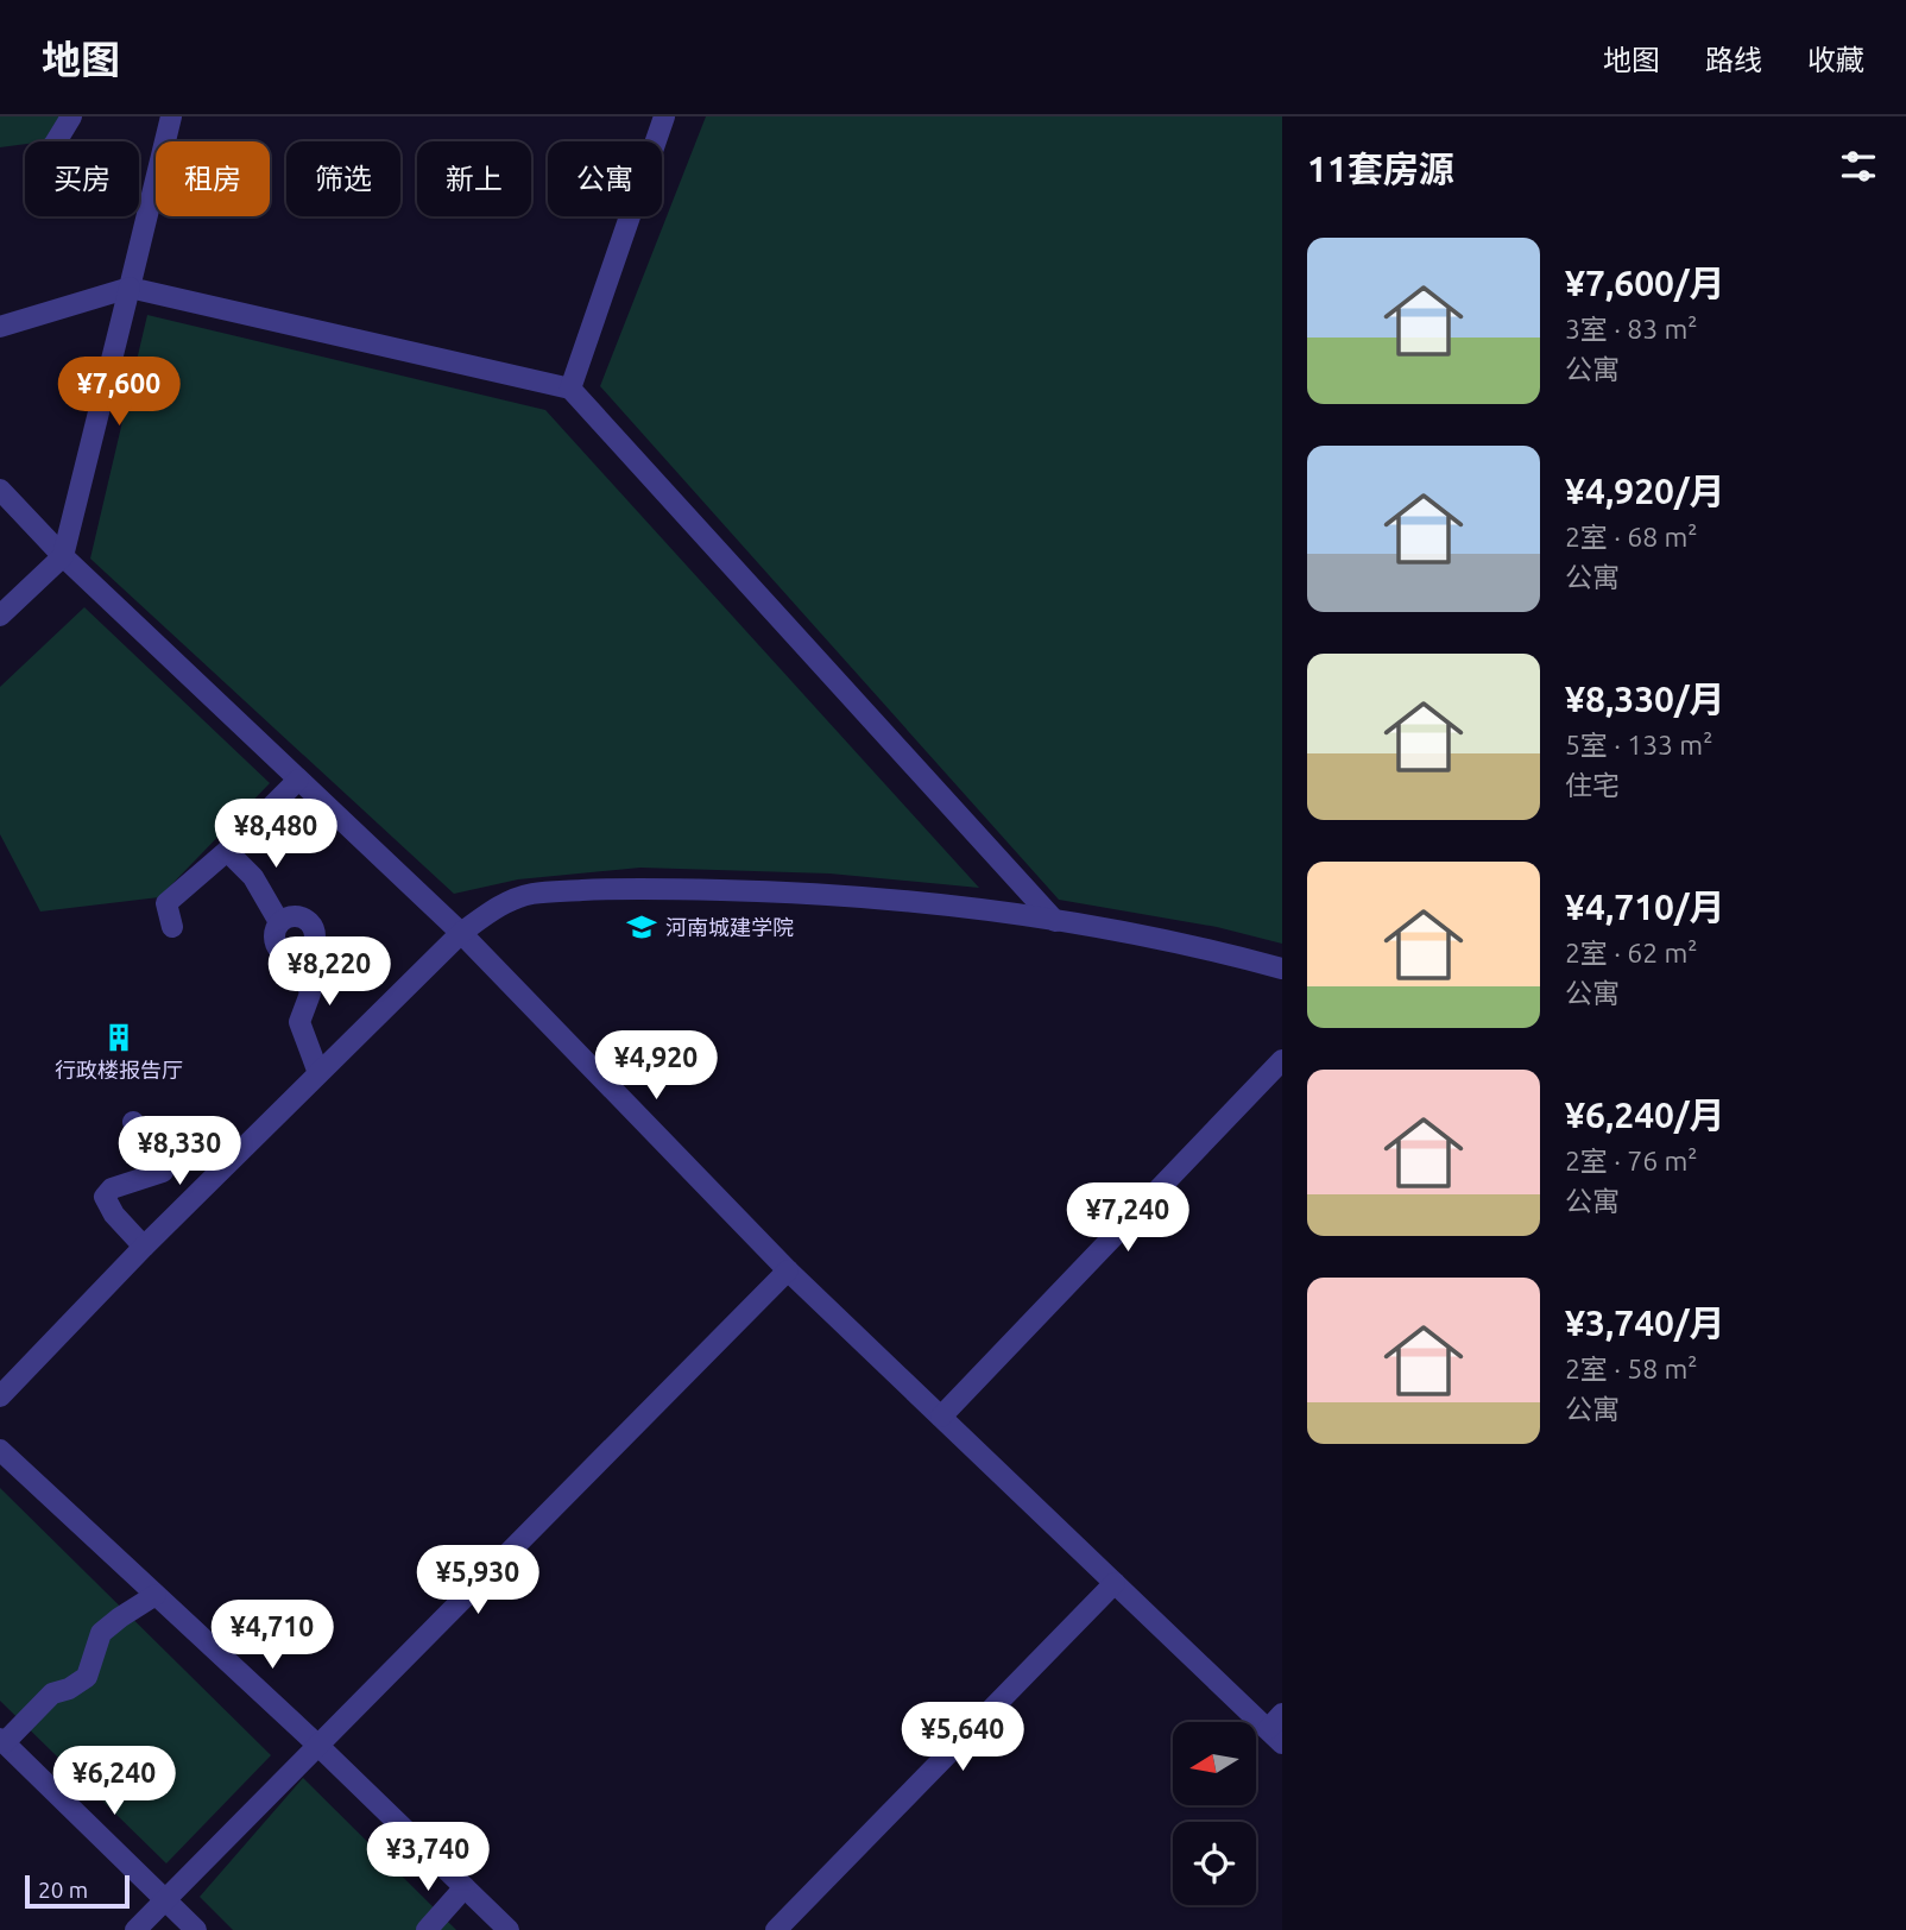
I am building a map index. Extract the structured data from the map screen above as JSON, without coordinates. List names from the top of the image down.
{
  "places": {
    "school or university": ["河南城建学院"],
    "building": ["行政楼报告厅"]
  },
  "scale_bar": "20 m",
  "north": "left",
  "page": {
    "header": "地图",
    "nav": ["地图", "路线", "收藏"],
    "heading": "11套房源",
    "chip": [
      "买房",
      "租房",
      "筛选",
      "新上",
      "公寓"
    ],
    "list": [
      {
        "name": "¥7,600/月",
        "note": "3室 · 83 m² · 公寓"
      },
      {
        "name": "¥4,920/月",
        "note": "2室 · 68 m² · 公寓"
      },
      {
        "name": "¥8,330/月",
        "note": "5室 · 133 m² · 住宅"
      },
      {
        "name": "¥4,710/月",
        "note": "2室 · 62 m² · 公寓"
      },
      {
        "name": "¥6,240/月",
        "note": "2室 · 76 m² · 公寓"
      },
      {
        "name": "¥3,740/月",
        "note": "2室 · 58 m² · 公寓"
      }
    ],
    "price": [
      "¥7,600",
      "¥8,480",
      "¥8,220",
      "¥4,920",
      "¥8,330",
      "¥7,240",
      "¥5,930",
      "¥4,710",
      "¥5,640",
      "¥6,240",
      "¥3,740"
    ],
    "scale": "20 m"
  }
}
